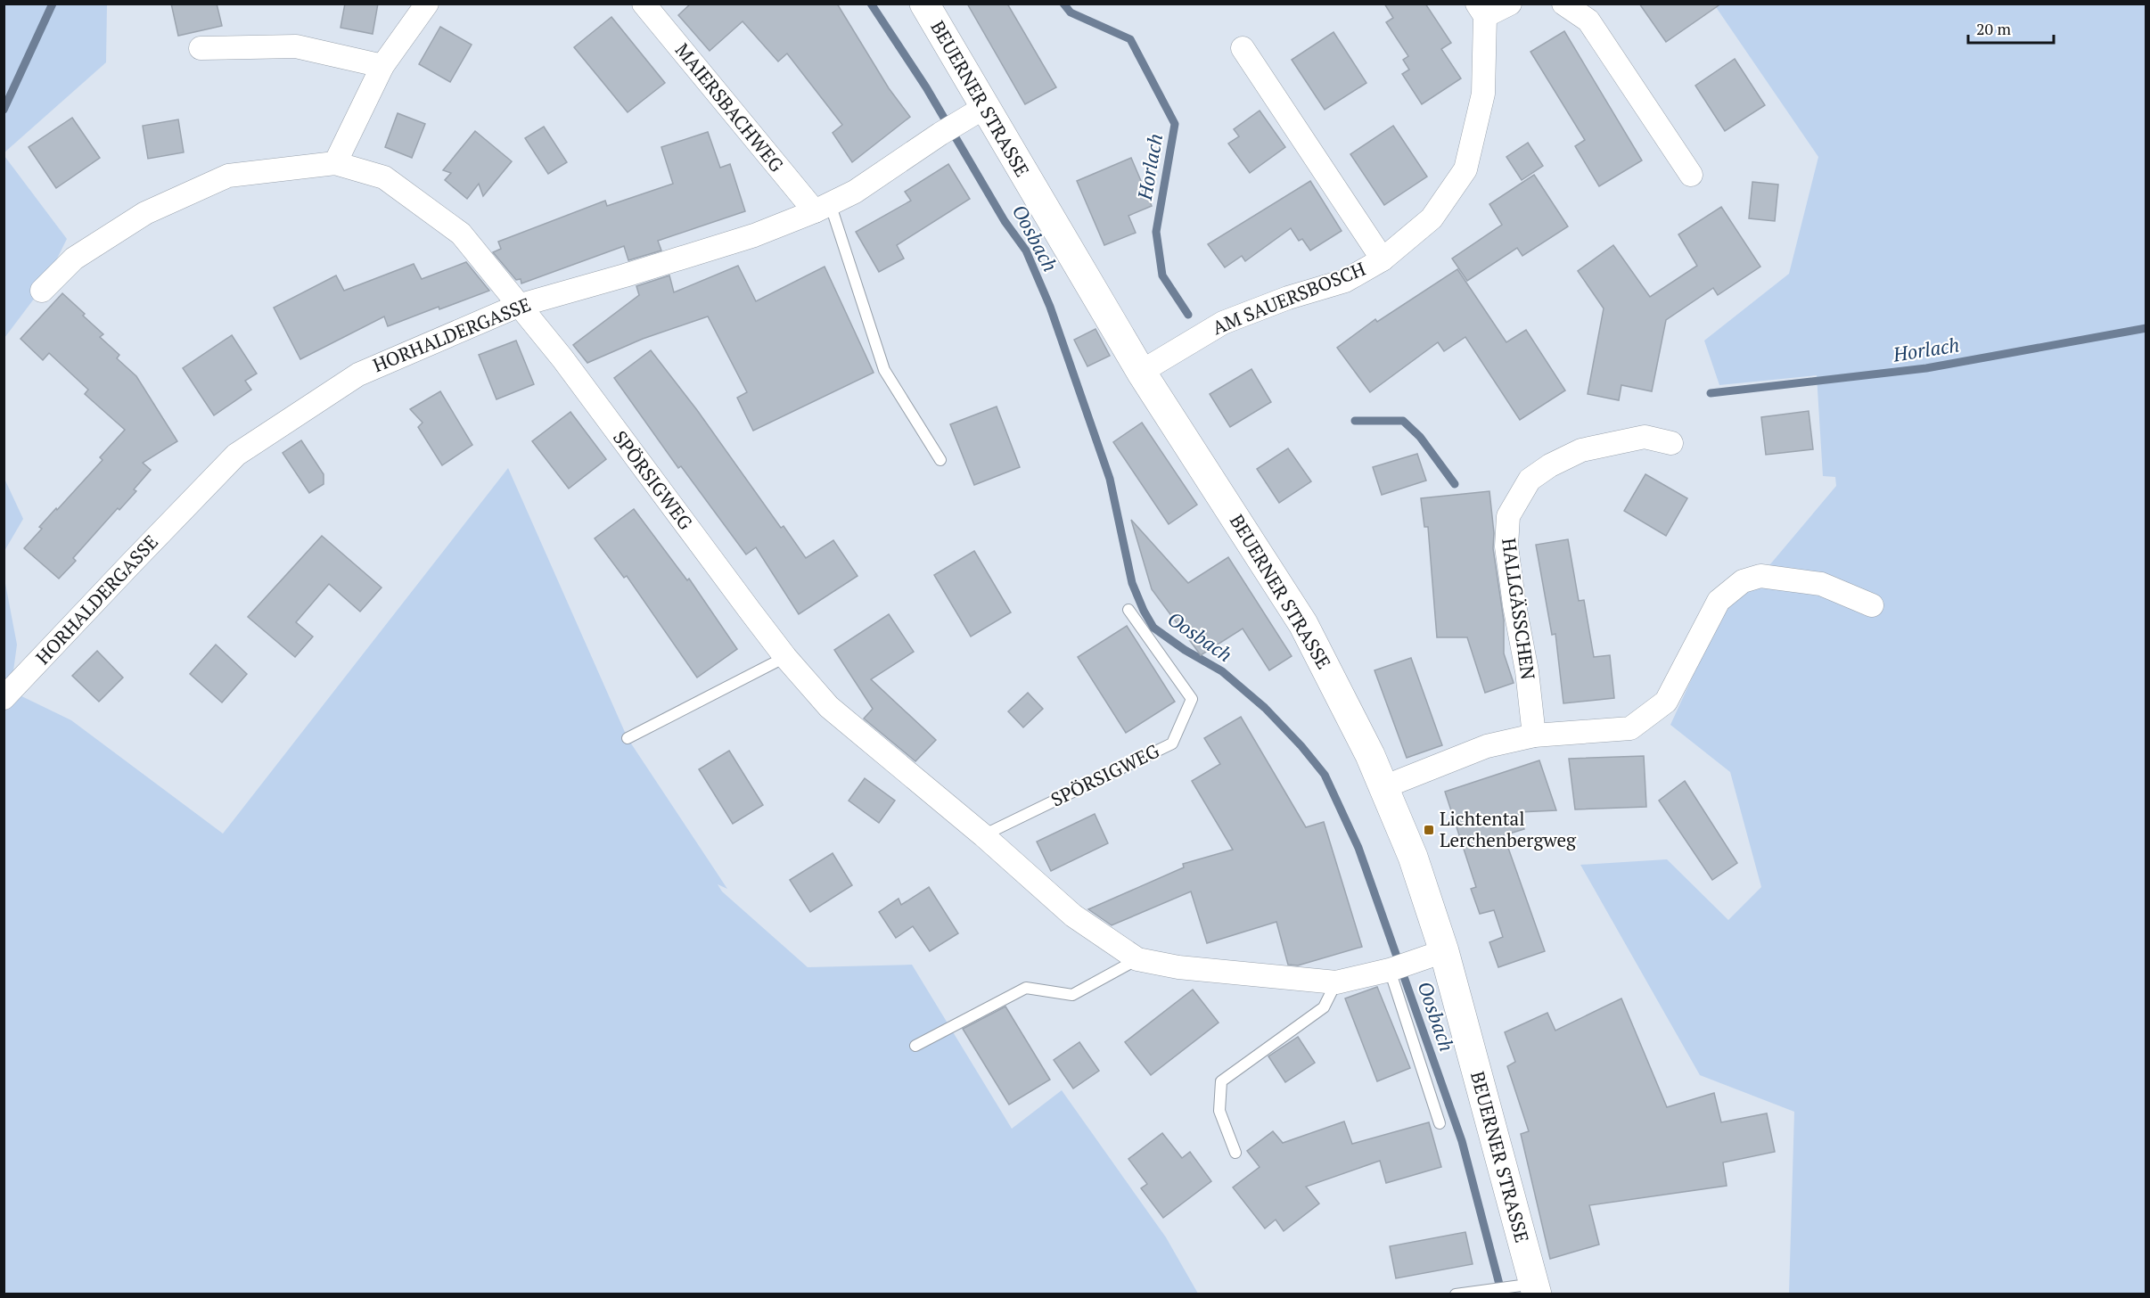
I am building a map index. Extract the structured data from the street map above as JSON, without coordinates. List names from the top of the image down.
{
  "streets": {
    "main road": ["BEUERNER STRASSE"],
    "street": [
      "MAIERSBACHWEG",
      "AM SAUERSBOSCH",
      "HORHALDERGASSE",
      "SPÖRSIGWEG",
      "HALLGÄSSCHEN"
    ]
  },
  "crossings": [
    ["BEUERNER STRASSE", "AM SAUERSBOSCH"],
    ["BEUERNER STRASSE", "HORHALDERGASSE"],
    ["BEUERNER STRASSE", "SPÖRSIGWEG"],
    ["MAIERSBACHWEG", "HORHALDERGASSE"],
    ["HORHALDERGASSE", "SPÖRSIGWEG"]
  ],
  "water": ["Horlach", "Oosbach"],
  "places": {
    "transit": ["Lichtental Lerchenbergweg"]
  },
  "scale_bar": "20 m"
}
